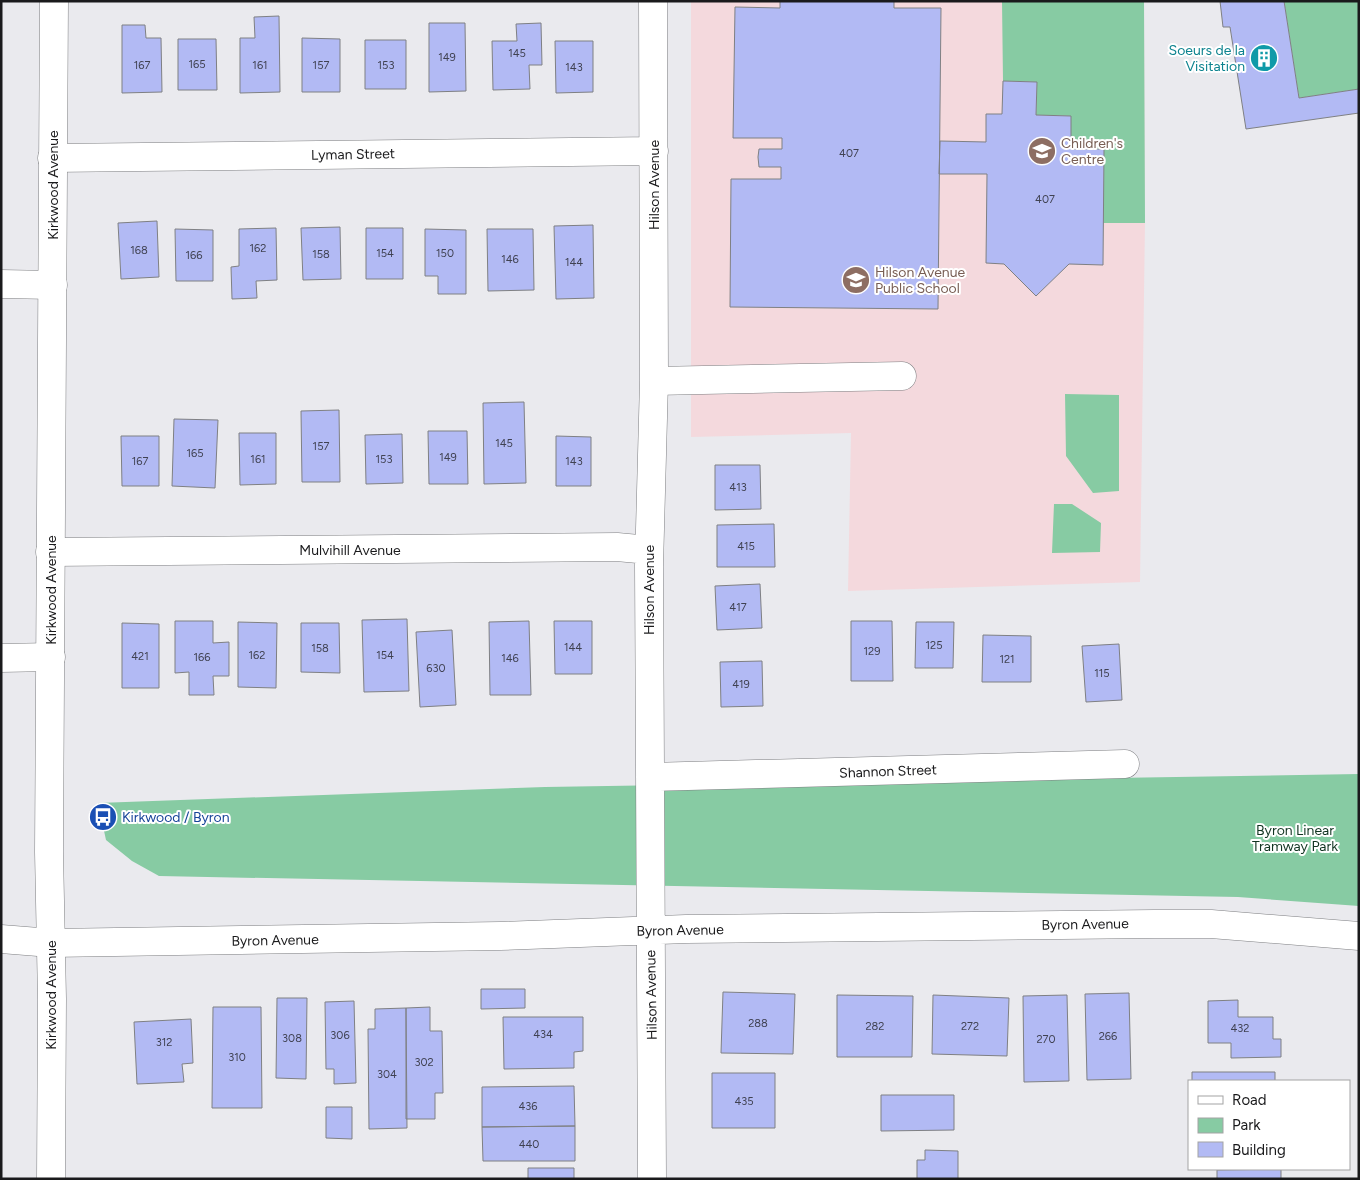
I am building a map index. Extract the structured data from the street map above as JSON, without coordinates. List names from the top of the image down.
{
  "streets": {
    "street": [
      "Lyman Street",
      "Kirkwood Avenue",
      "Hilson Avenue",
      "Mulvihill Avenue",
      "Shannon Street",
      "Byron Avenue"
    ]
  },
  "crossings": [
    ["Lyman Street", "Kirkwood Avenue"],
    ["Lyman Street", "Hilson Avenue"],
    ["Kirkwood Avenue", "Mulvihill Avenue"],
    ["Kirkwood Avenue", "Byron Avenue"],
    ["Hilson Avenue", "Mulvihill Avenue"],
    ["Hilson Avenue", "Shannon Street"],
    ["Hilson Avenue", "Byron Avenue"]
  ],
  "parks": ["Byron Linear Tramway Park"],
  "places": {
    "building": ["Soeurs de la Visitation"],
    "school or university": ["Children's Centre", "Hilson Avenue Public School"],
    "bus stop": ["Kirkwood / Byron"]
  },
  "house_numbers": [
    "145",
    "149",
    "165",
    "167",
    "161",
    "157",
    "153",
    "143",
    "407",
    "407",
    "162",
    "168",
    "154",
    "150",
    "158",
    "166",
    "146",
    "144",
    "145",
    "157",
    "165",
    "149",
    "161",
    "153",
    "167",
    "143",
    "413",
    "415",
    "417",
    "125",
    "144",
    "158",
    "129",
    "162",
    "154",
    "421",
    "166",
    "146",
    "121",
    "630",
    "115",
    "419",
    "288",
    "282",
    "272",
    "432",
    "434",
    "306",
    "266",
    "308",
    "270",
    "312",
    "310",
    "302",
    "304",
    "435",
    "436",
    "440"
  ],
  "legend": ["Road", "Park", "Building"]
}
